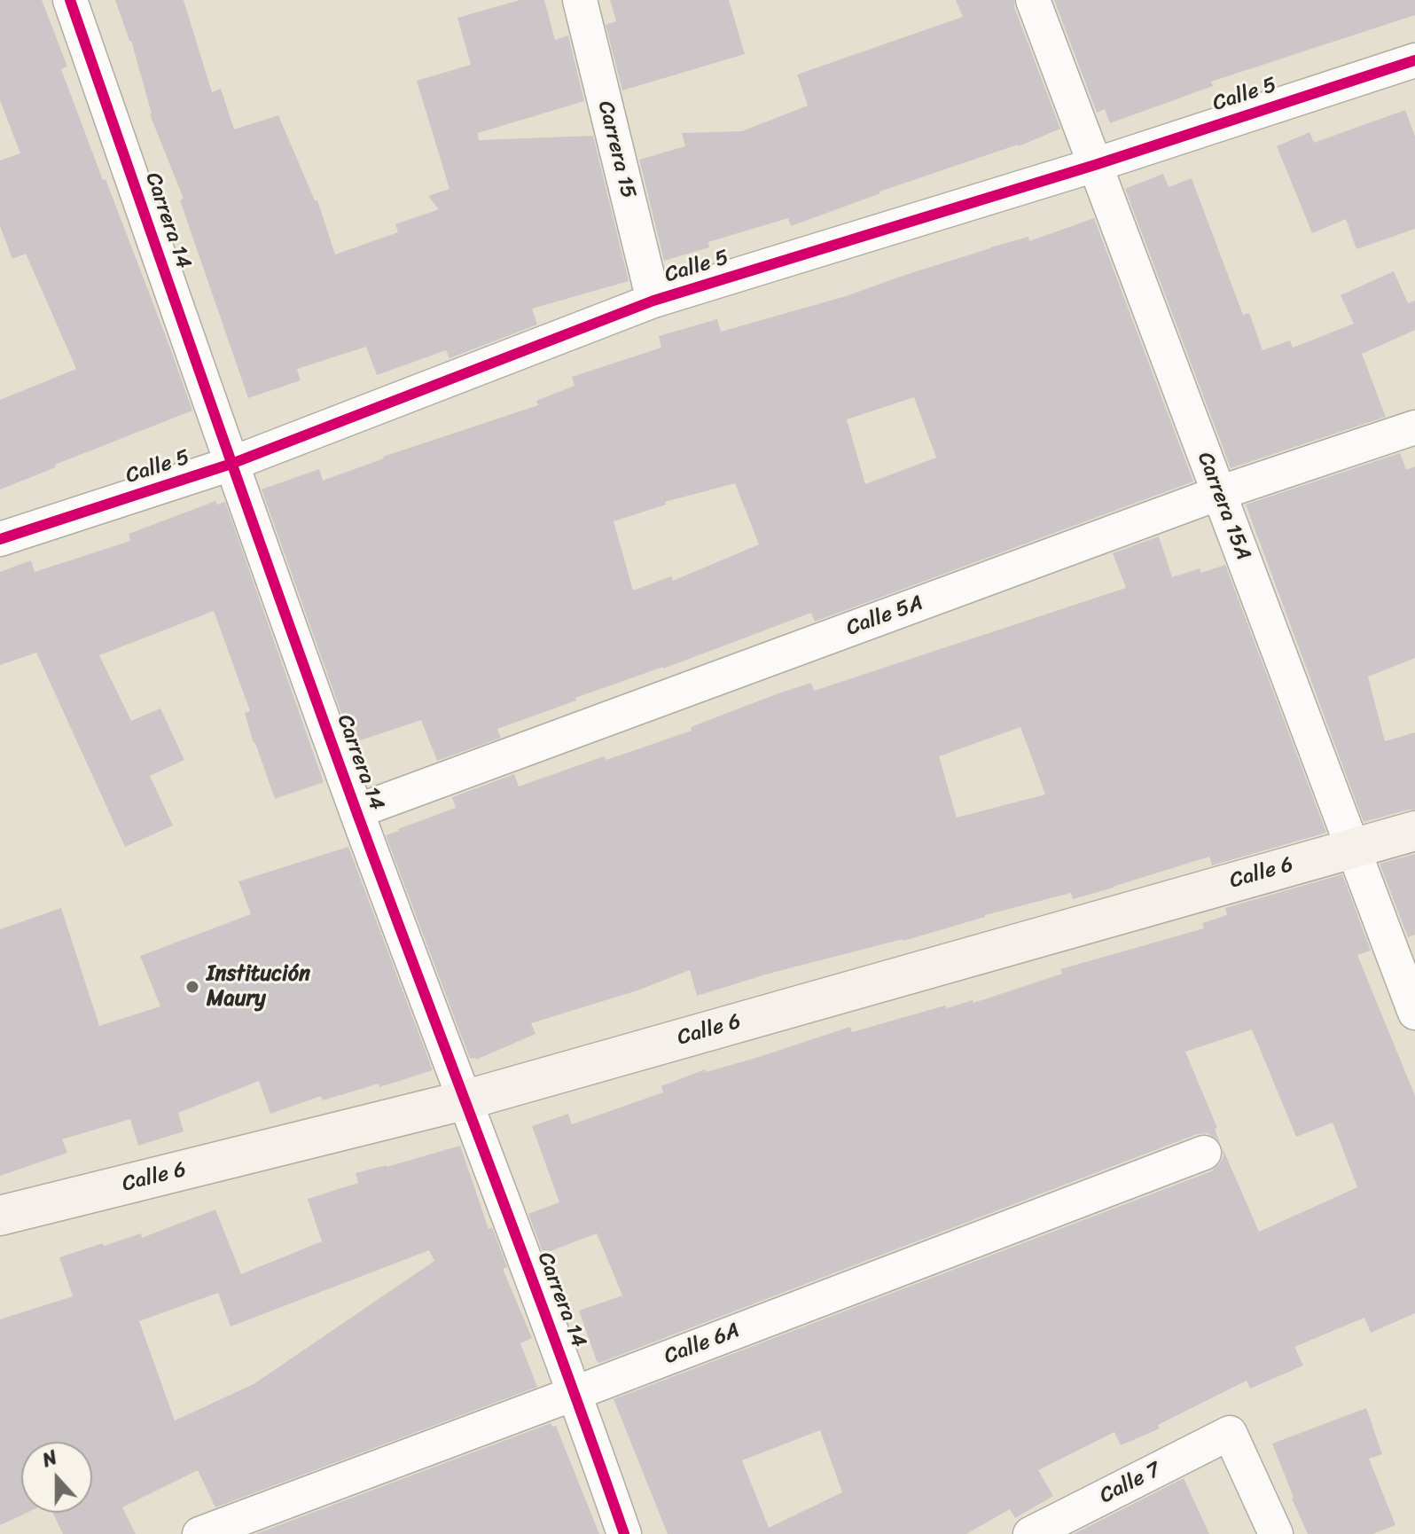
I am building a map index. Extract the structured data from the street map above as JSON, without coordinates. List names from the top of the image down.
{
  "streets": {
    "street": [
      "Calle 5",
      "Carrera 15",
      "Carrera 14",
      "Carrera 15A",
      "Calle 5A",
      "Calle 6",
      "Calle 6A",
      "Calle 7"
    ]
  },
  "crossings": [
    ["Calle 5", "Carrera 15"],
    ["Calle 5", "Carrera 14"],
    ["Calle 5", "Carrera 15A"],
    ["Carrera 14", "Calle 5A"],
    ["Carrera 14", "Calle 6"],
    ["Carrera 14", "Calle 6A"],
    ["Carrera 15A", "Calle 5A"],
    ["Carrera 15A", "Calle 6"]
  ],
  "places": ["Institución Maury"],
  "north": "top"
}
